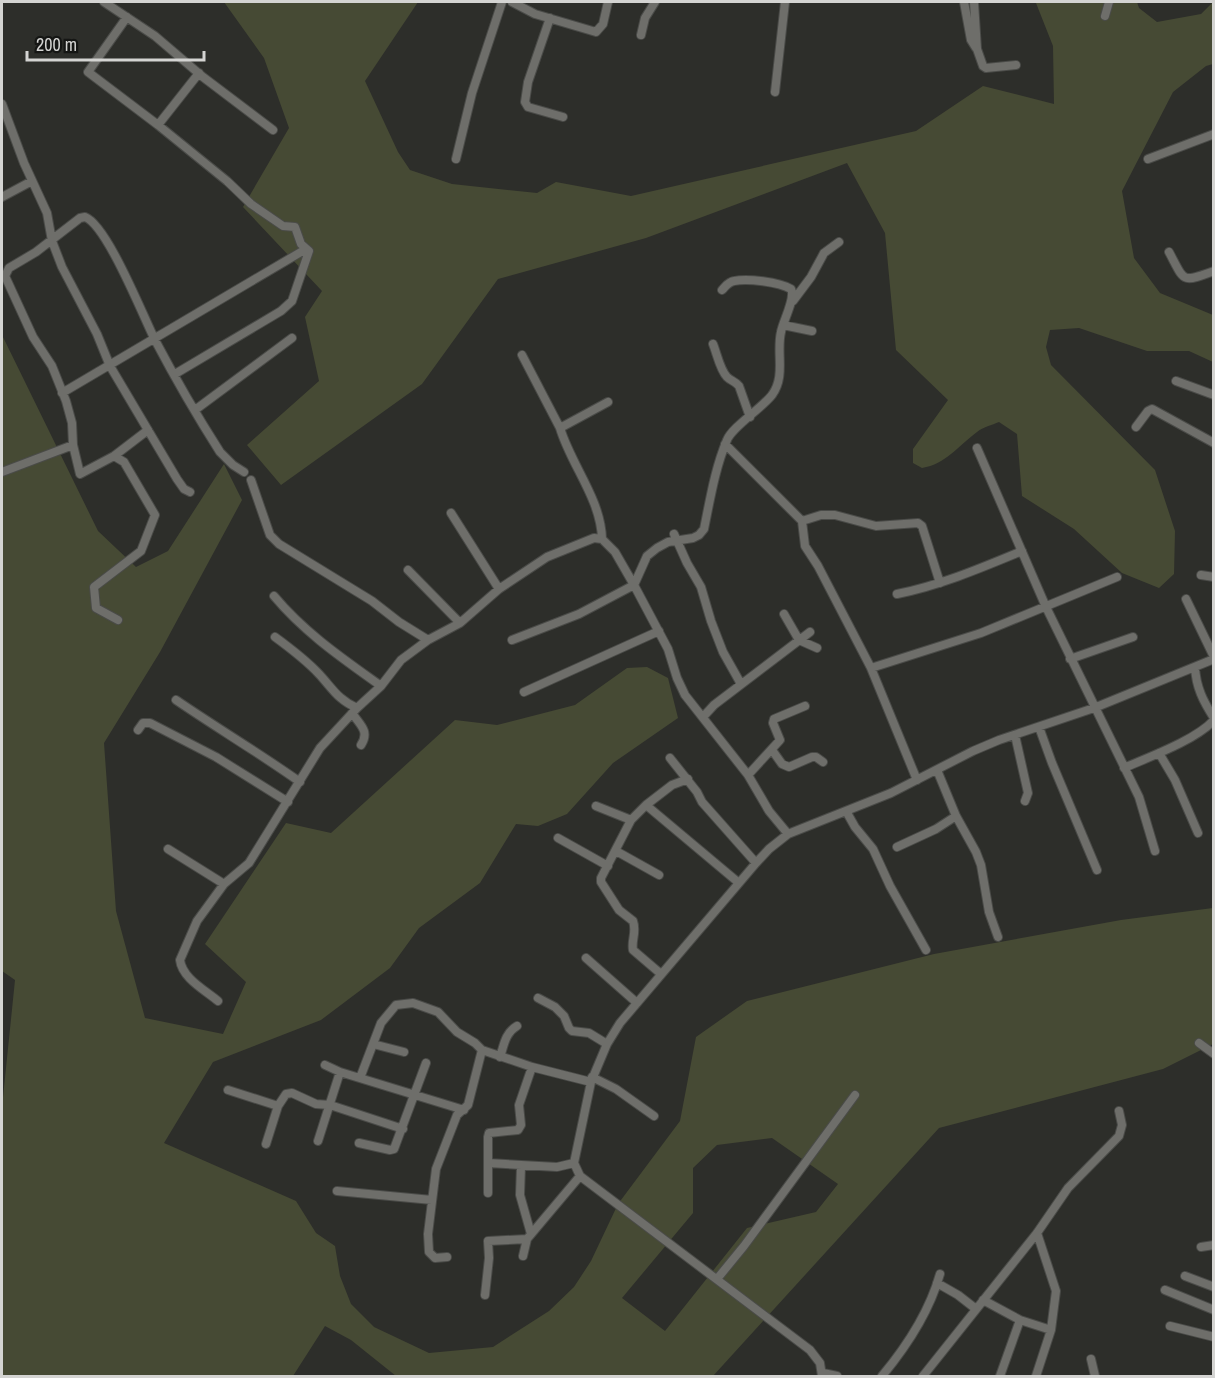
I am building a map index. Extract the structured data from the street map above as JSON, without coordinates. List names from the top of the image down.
{
  "scale_bar": "200 m"
}
